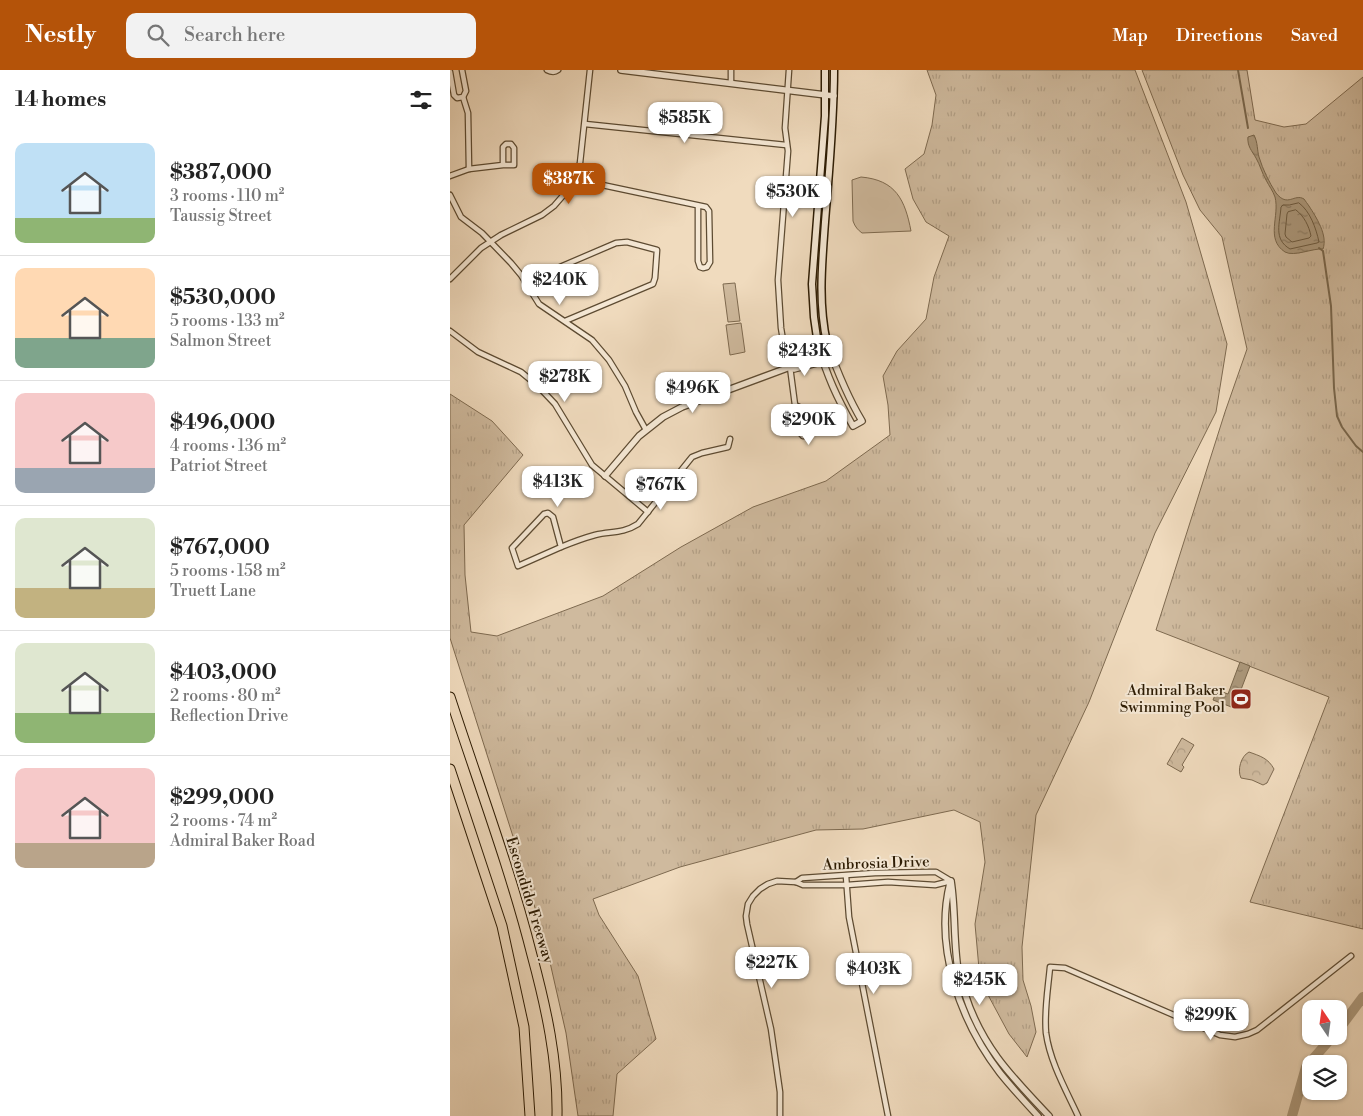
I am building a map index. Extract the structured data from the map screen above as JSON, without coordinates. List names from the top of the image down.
{
  "streets": {
    "highway": ["Escondido Freeway"],
    "street": ["Ambrosia Drive"]
  },
  "places": {
    "sports": ["Admiral Baker Swimming Pool"]
  },
  "north": "top",
  "page": {
    "header": "Nestly",
    "search": "Search here",
    "nav": ["Map", "Directions", "Saved"],
    "heading": "14 homes",
    "price": [
      "$585K",
      "$387K",
      "$530K",
      "$240K",
      "$243K",
      "$278K",
      "$496K",
      "$290K",
      "$413K",
      "$767K",
      "$227K",
      "$403K",
      "$245K",
      "$299K"
    ],
    "list": [
      {
        "name": "$387,000",
        "note": "3 rooms · 110 m² · Taussig Street"
      },
      {
        "name": "$530,000",
        "note": "5 rooms · 133 m² · Salmon Street"
      },
      {
        "name": "$496,000",
        "note": "4 rooms · 136 m² · Patriot Street"
      },
      {
        "name": "$767,000",
        "note": "5 rooms · 158 m² · Truett Lane"
      },
      {
        "name": "$403,000",
        "note": "2 rooms · 80 m² · Reflection Drive"
      },
      {
        "name": "$299,000",
        "note": "2 rooms · 74 m² · Admiral Baker Road"
      }
    ]
  }
}
